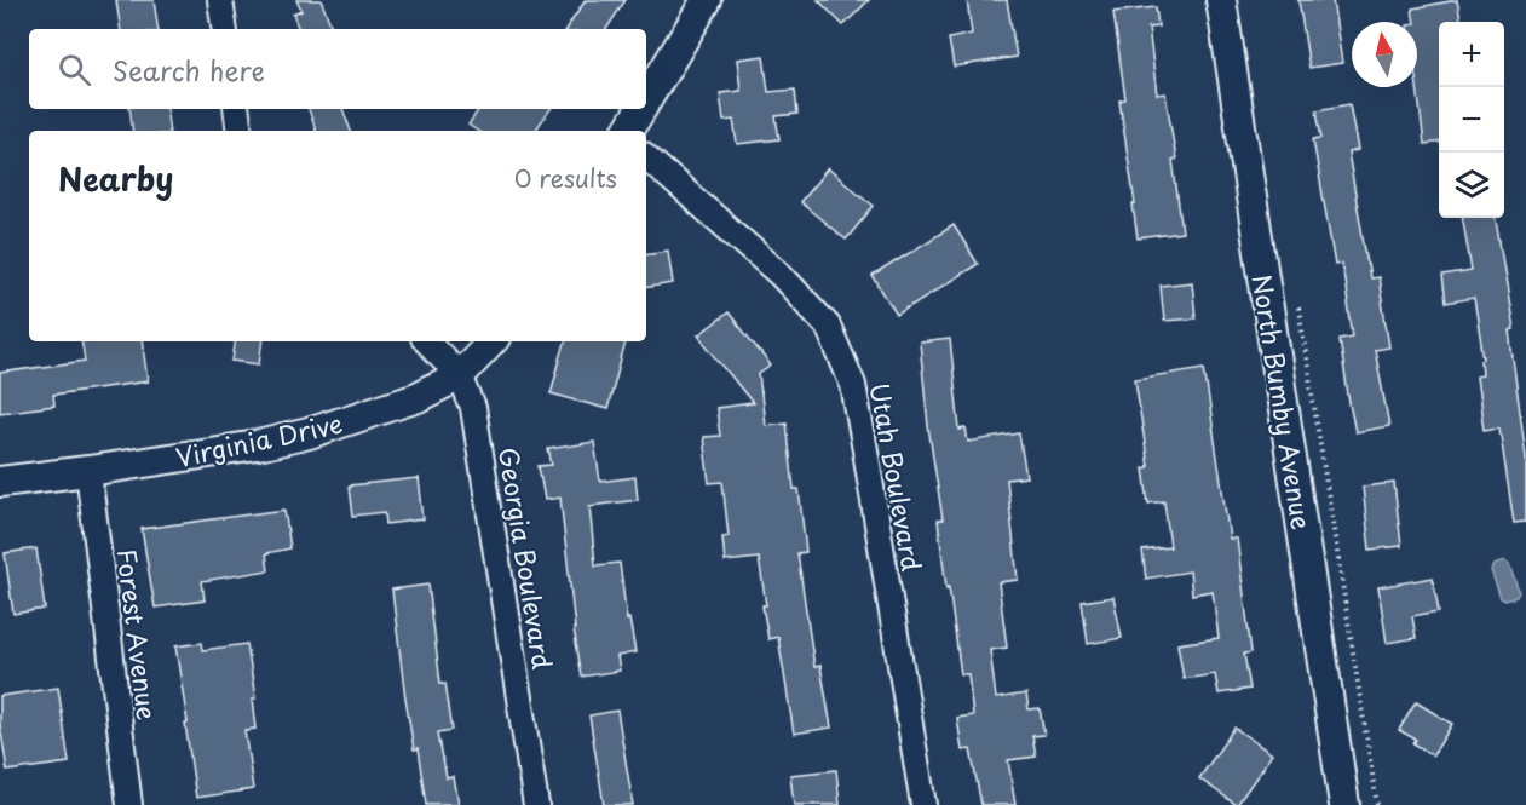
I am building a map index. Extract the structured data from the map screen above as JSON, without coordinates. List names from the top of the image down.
{
  "streets": {
    "street": [
      "North Bumby Avenue",
      "Virginia Drive",
      "Utah Boulevard",
      "Georgia Boulevard",
      "Forest Avenue"
    ]
  },
  "crossings": [
    ["Virginia Drive", "Georgia Boulevard"],
    ["Virginia Drive", "Forest Avenue"]
  ],
  "north": "top",
  "page": {
    "map_buttons": ["+", "−"],
    "search": "Search here",
    "heading": ["Nearby", "0 results"]
  }
}
